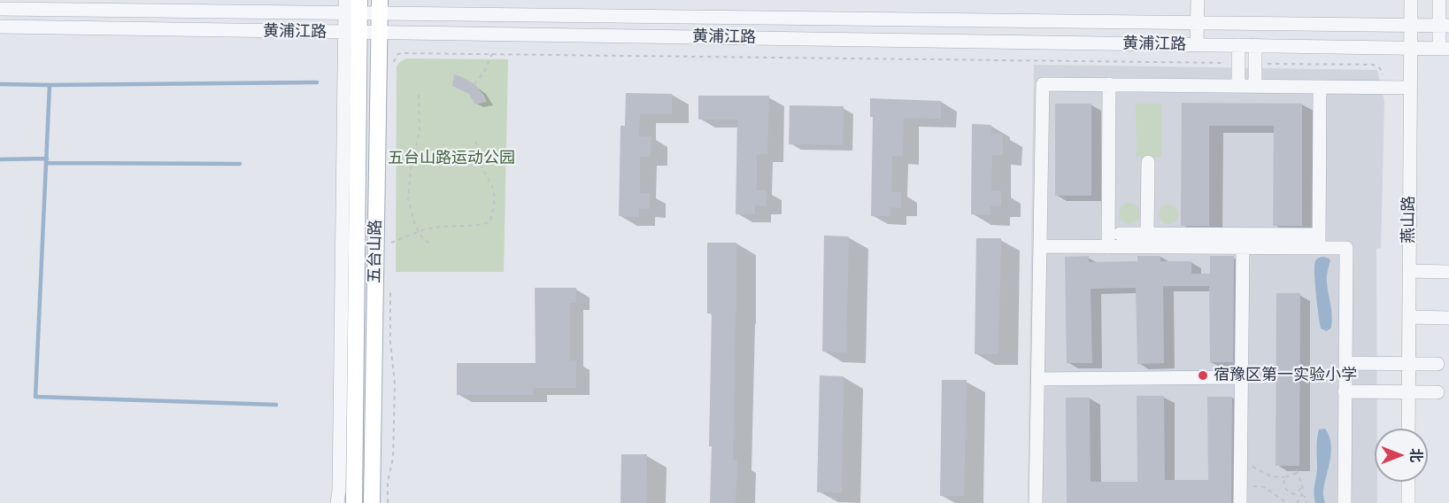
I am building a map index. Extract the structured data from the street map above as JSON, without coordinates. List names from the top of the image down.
{
  "streets": {
    "main road": ["五台山路"],
    "street": ["黄浦江路", "燕山路"]
  },
  "crossings": [
    ["黄浦江路", "燕山路"],
    ["黄浦江路", "五台山路"]
  ],
  "parks": ["五台山路运动公园"],
  "places": ["宿豫区第一实验小学"],
  "north": "right"
}
